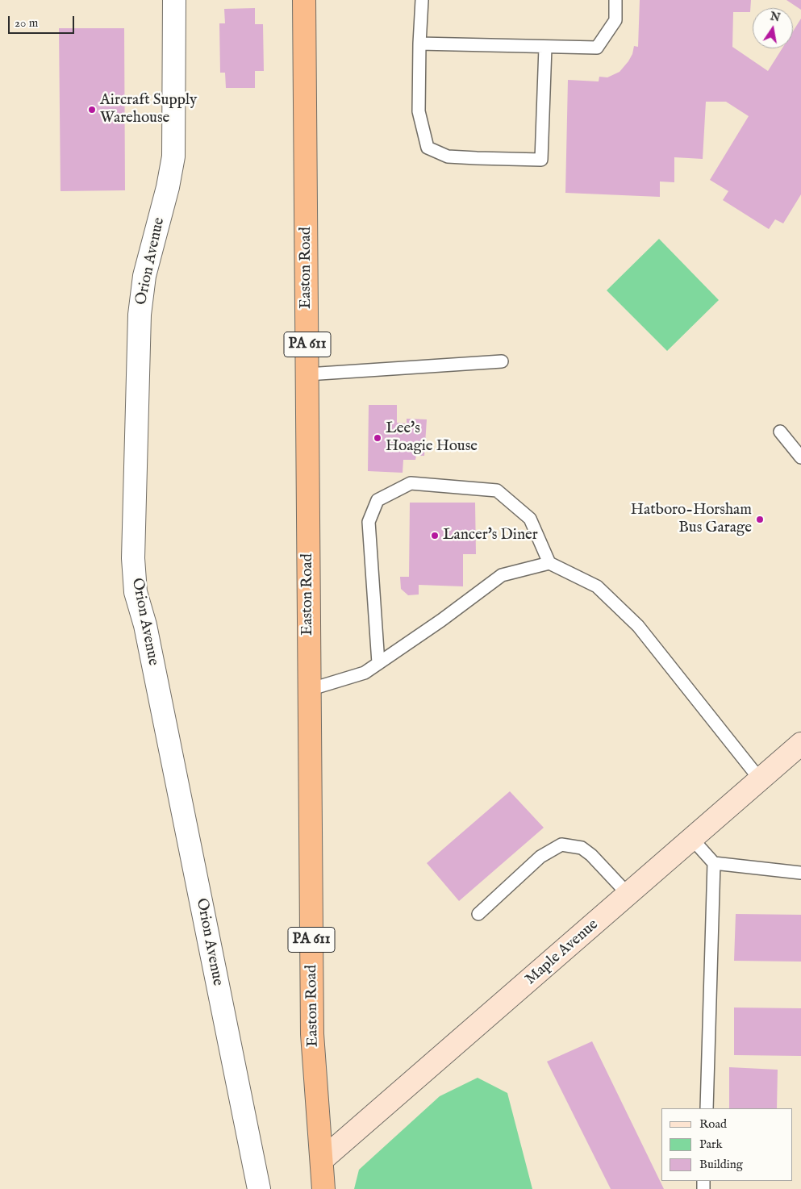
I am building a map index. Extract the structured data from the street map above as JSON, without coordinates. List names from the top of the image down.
{
  "streets": {
    "highway": ["Easton Road", "PA 611"],
    "street": ["Orion Avenue", "Maple Avenue"]
  },
  "crossings": [
    ["Easton Road", "Maple Avenue"]
  ],
  "places": [
    "Aircraft Supply Warehouse",
    "Lee's Hoagie House",
    "Hatboro-Horsham Bus Garage",
    "Lancer's Diner"
  ],
  "legend": ["Road", "Park", "Building"],
  "scale_bar": "20 m",
  "north": "top"
}
